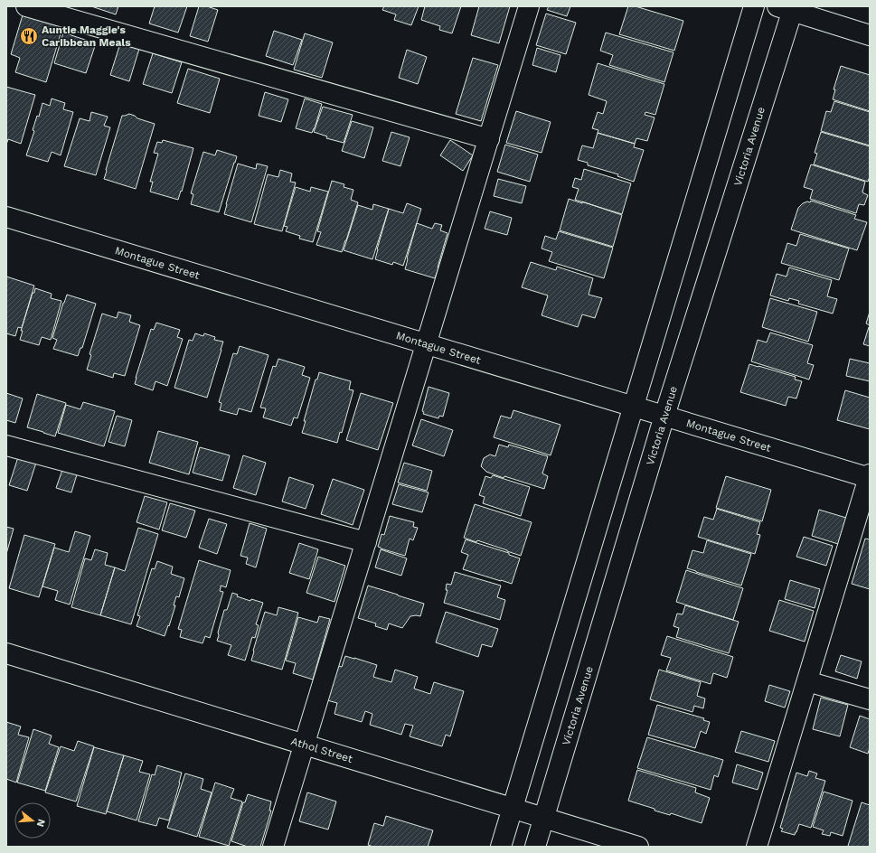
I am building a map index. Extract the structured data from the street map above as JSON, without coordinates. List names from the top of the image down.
{
  "streets": {
    "street": ["Victoria Avenue", "Montague Street", "Athol Street"]
  },
  "crossings": [
    ["Victoria Avenue", "Montague Street"],
    ["Victoria Avenue", "Athol Street"]
  ],
  "places": {
    "restaurant": ["Auntie Maggie's Caribbean Meals"]
  },
  "north": "right"
}
